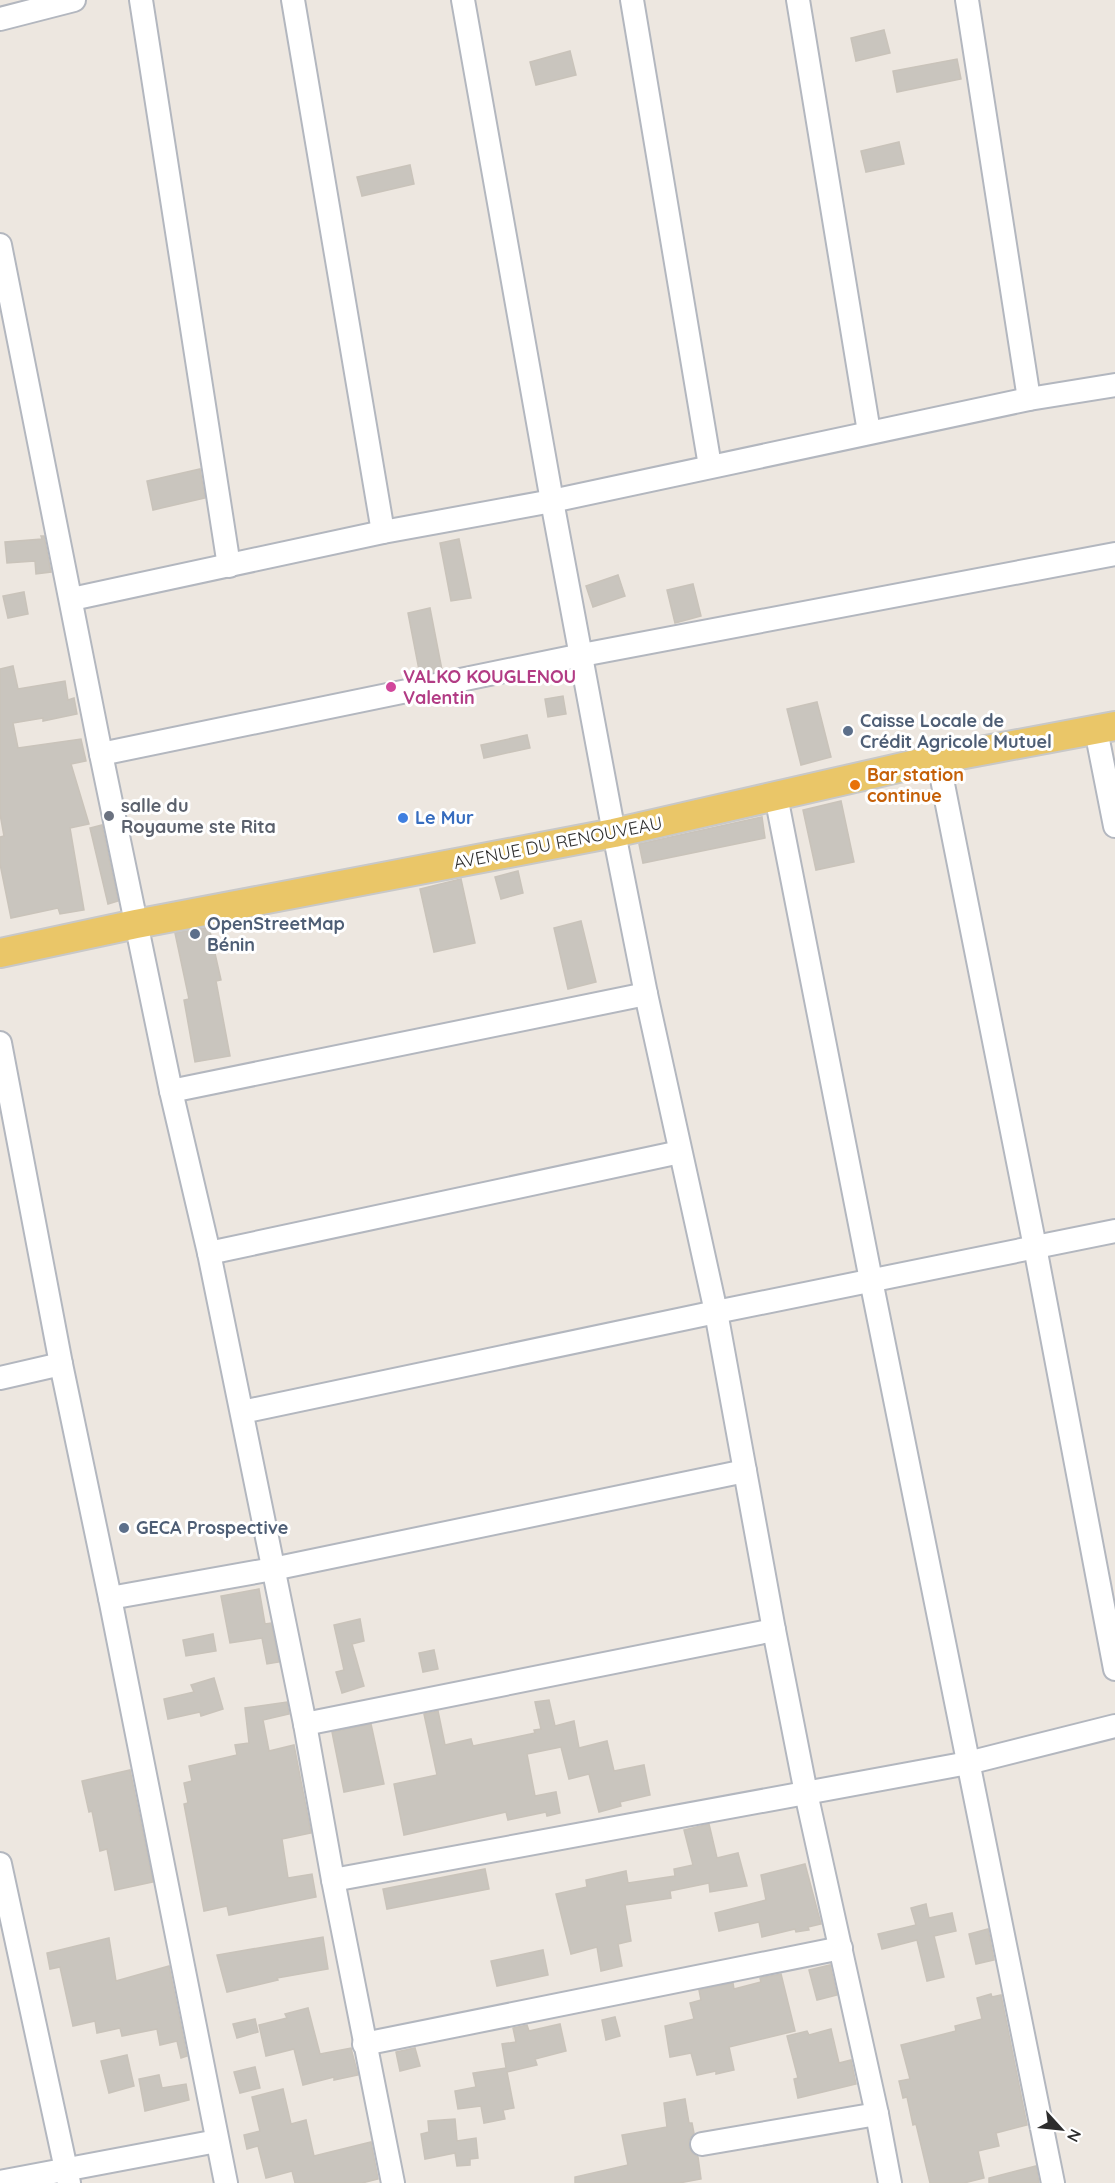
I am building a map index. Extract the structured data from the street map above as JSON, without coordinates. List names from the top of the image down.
{
  "streets": {
    "main road": ["AVENUE DU RENOUVEAU"]
  },
  "places": [
    "VALKO KOUGLENOU Valentin",
    "Caisse Locale de Crédit Agricole Mutuel",
    "Bar station continue",
    "salle du Royaume ste Rita",
    "Le Mur",
    "OpenStreetMap Bénin",
    "GECA Prospective"
  ],
  "north": "bottom right"
}
